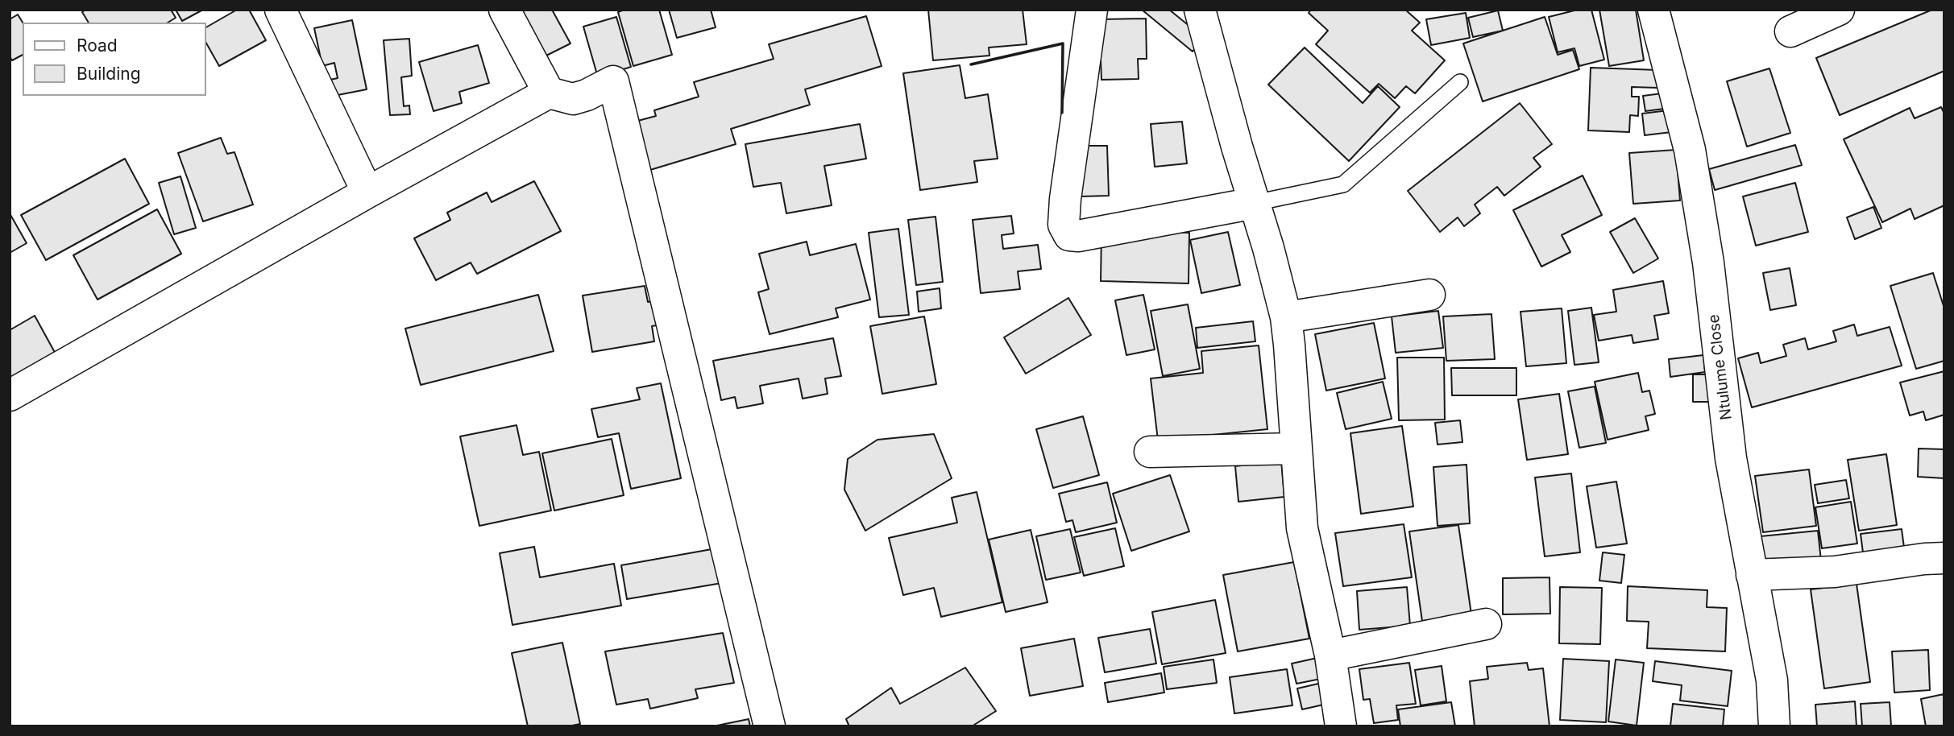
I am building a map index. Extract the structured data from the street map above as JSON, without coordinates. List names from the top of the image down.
{
  "streets": {
    "street": ["Ntulume Close"]
  },
  "legend": ["Road", "Building"]
}
